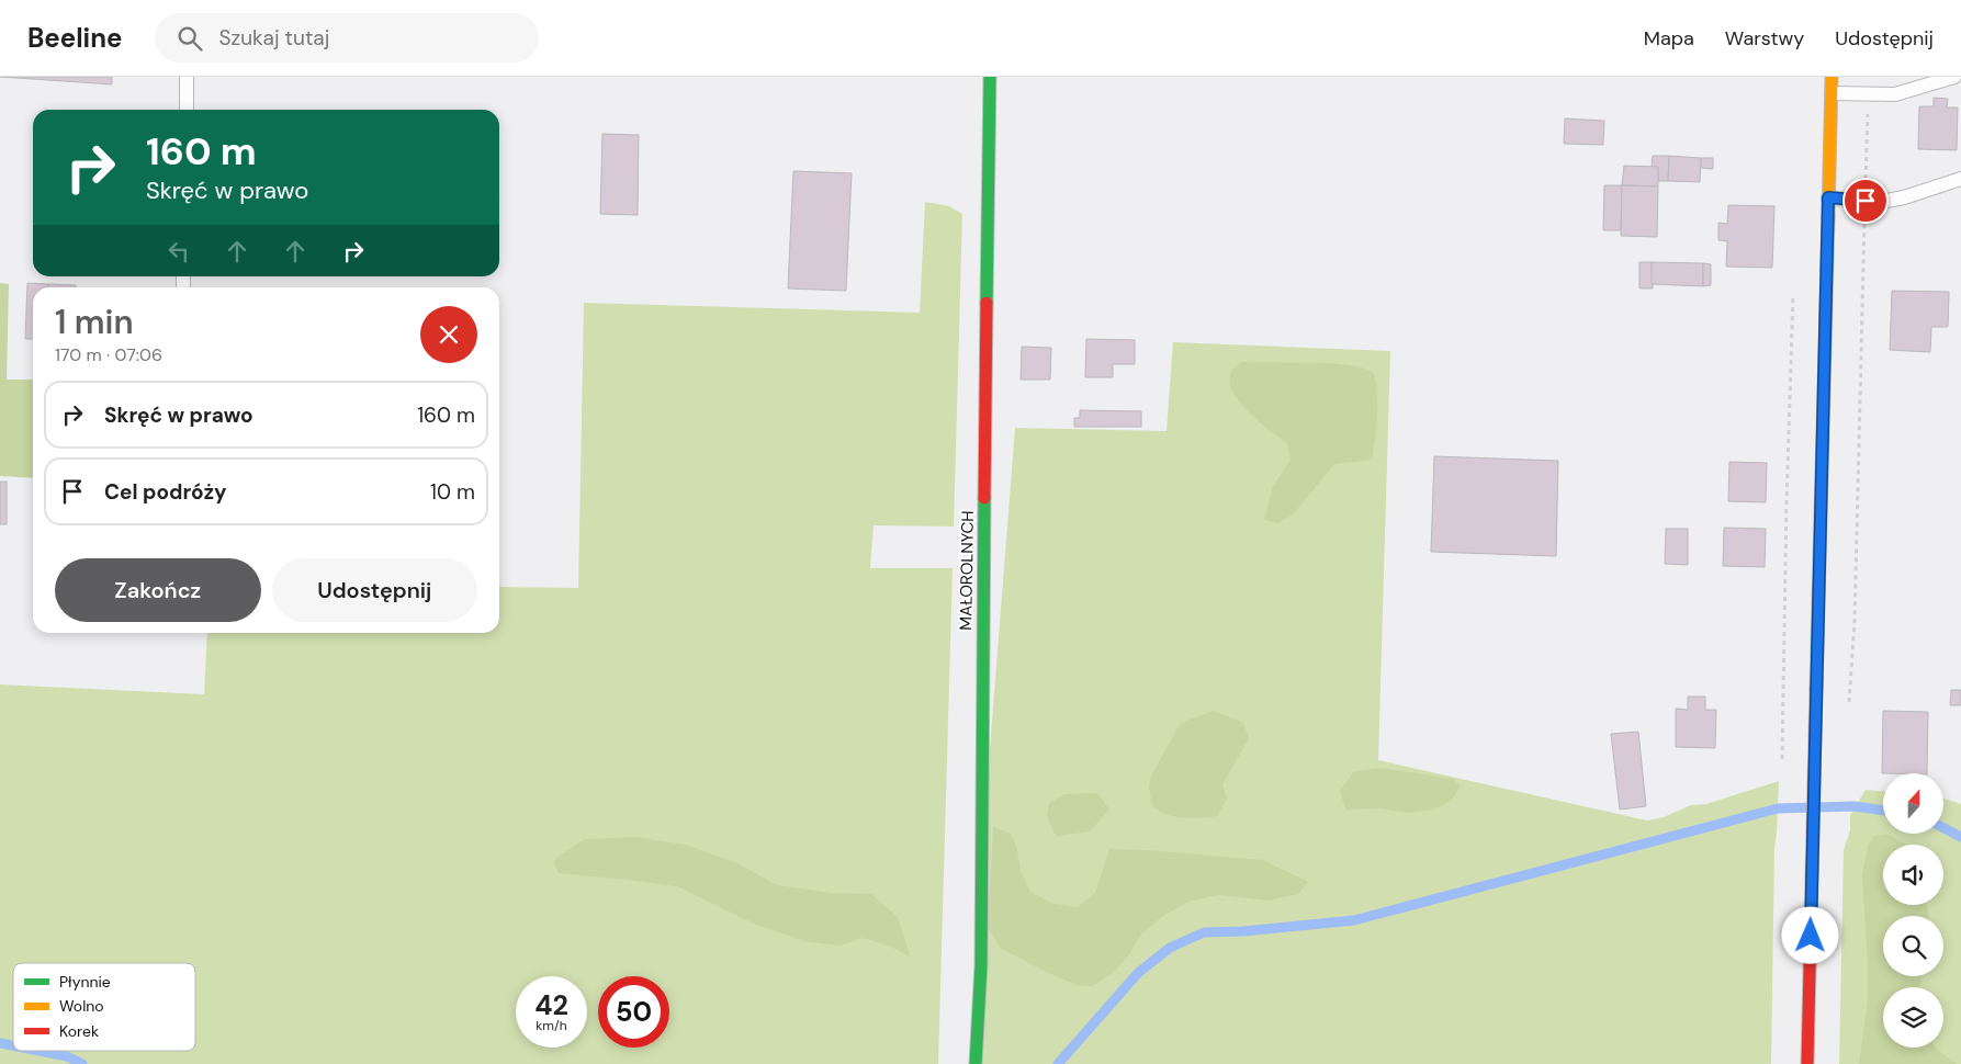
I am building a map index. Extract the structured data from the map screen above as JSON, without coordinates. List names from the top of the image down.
{
  "streets": {
    "main road": ["MAŁOROLNYCH"]
  },
  "legend": ["Płynnie", "Wolno", "Korek"],
  "north": "top",
  "page": {
    "header": "Beeline",
    "search": "Szukaj tutaj",
    "nav": ["Mapa", "Warstwy", "Udostępnij"],
    "turn": ["160 m", "Skręć w prawo"],
    "heading": ["1 min", "170 m · 07:06"],
    "list": [
      {
        "name": "Skręć w prawo",
        "value": "160 m"
      },
      {
        "name": "Cel podróży",
        "value": "10 m"
      }
    ],
    "buttons": ["Zakończ", "Udostępnij"],
    "speed": "42 km/h",
    "limit": "50"
  }
}
